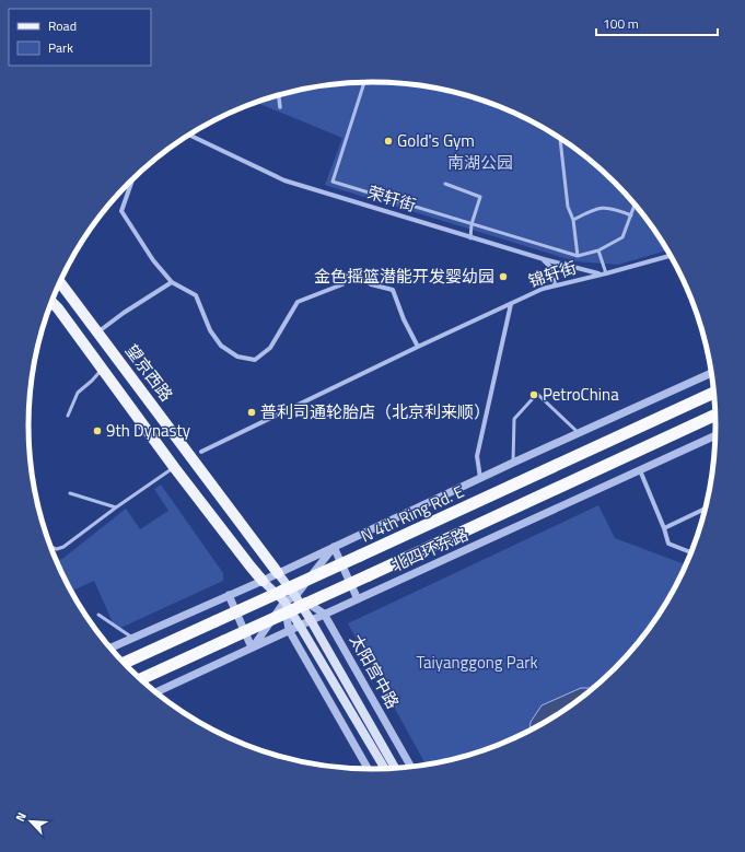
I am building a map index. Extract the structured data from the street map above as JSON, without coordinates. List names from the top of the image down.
{
  "streets": {
    "highway": ["N 4th Ring Rd. E"],
    "main road": ["望京西路", "太阳宫中路"],
    "street": ["荣轩街", "锦轩街", "北四环东路"]
  },
  "crossings": [
    ["荣轩街", "锦轩街"],
    ["望京西路", "太阳宫中路"],
    ["北四环东路", "太阳宫中路"]
  ],
  "parks": ["南湖公园", "Taiyanggong Park"],
  "places": [
    "Gold's Gym",
    "金色摇篮潜能开发婴幼园",
    "PetroChina",
    "普利司通轮胎店（北京利来顺）",
    "9th Dynasty"
  ],
  "legend": ["Road", "Park"],
  "scale_bar": "100 m",
  "north": "top left"
}
